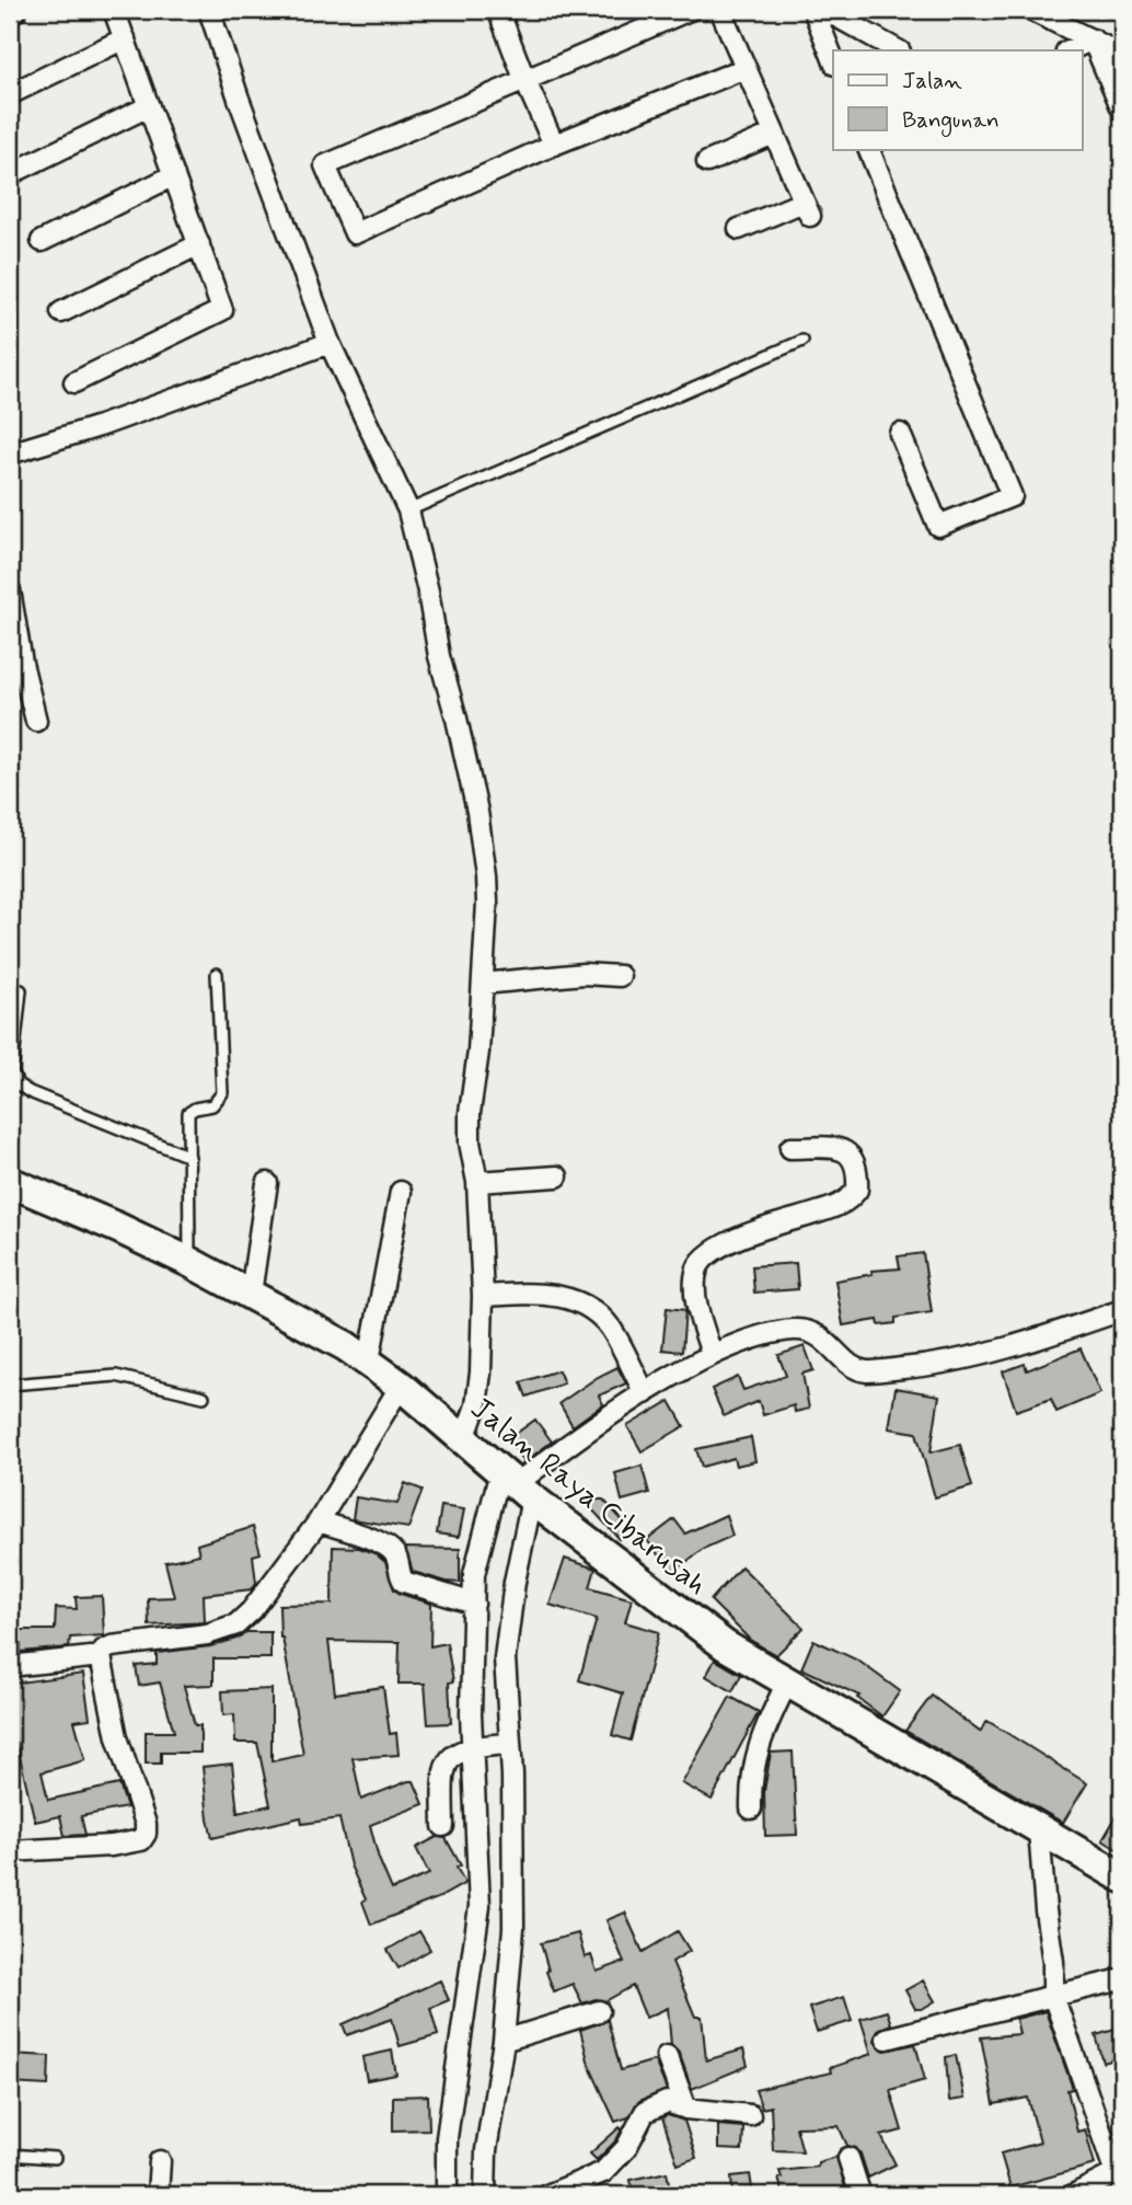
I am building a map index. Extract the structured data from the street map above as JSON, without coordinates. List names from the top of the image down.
{
  "streets": {
    "main road": ["Jalan Raya Cibarusah"]
  },
  "legend": ["Jalan", "Bangunan"]
}
